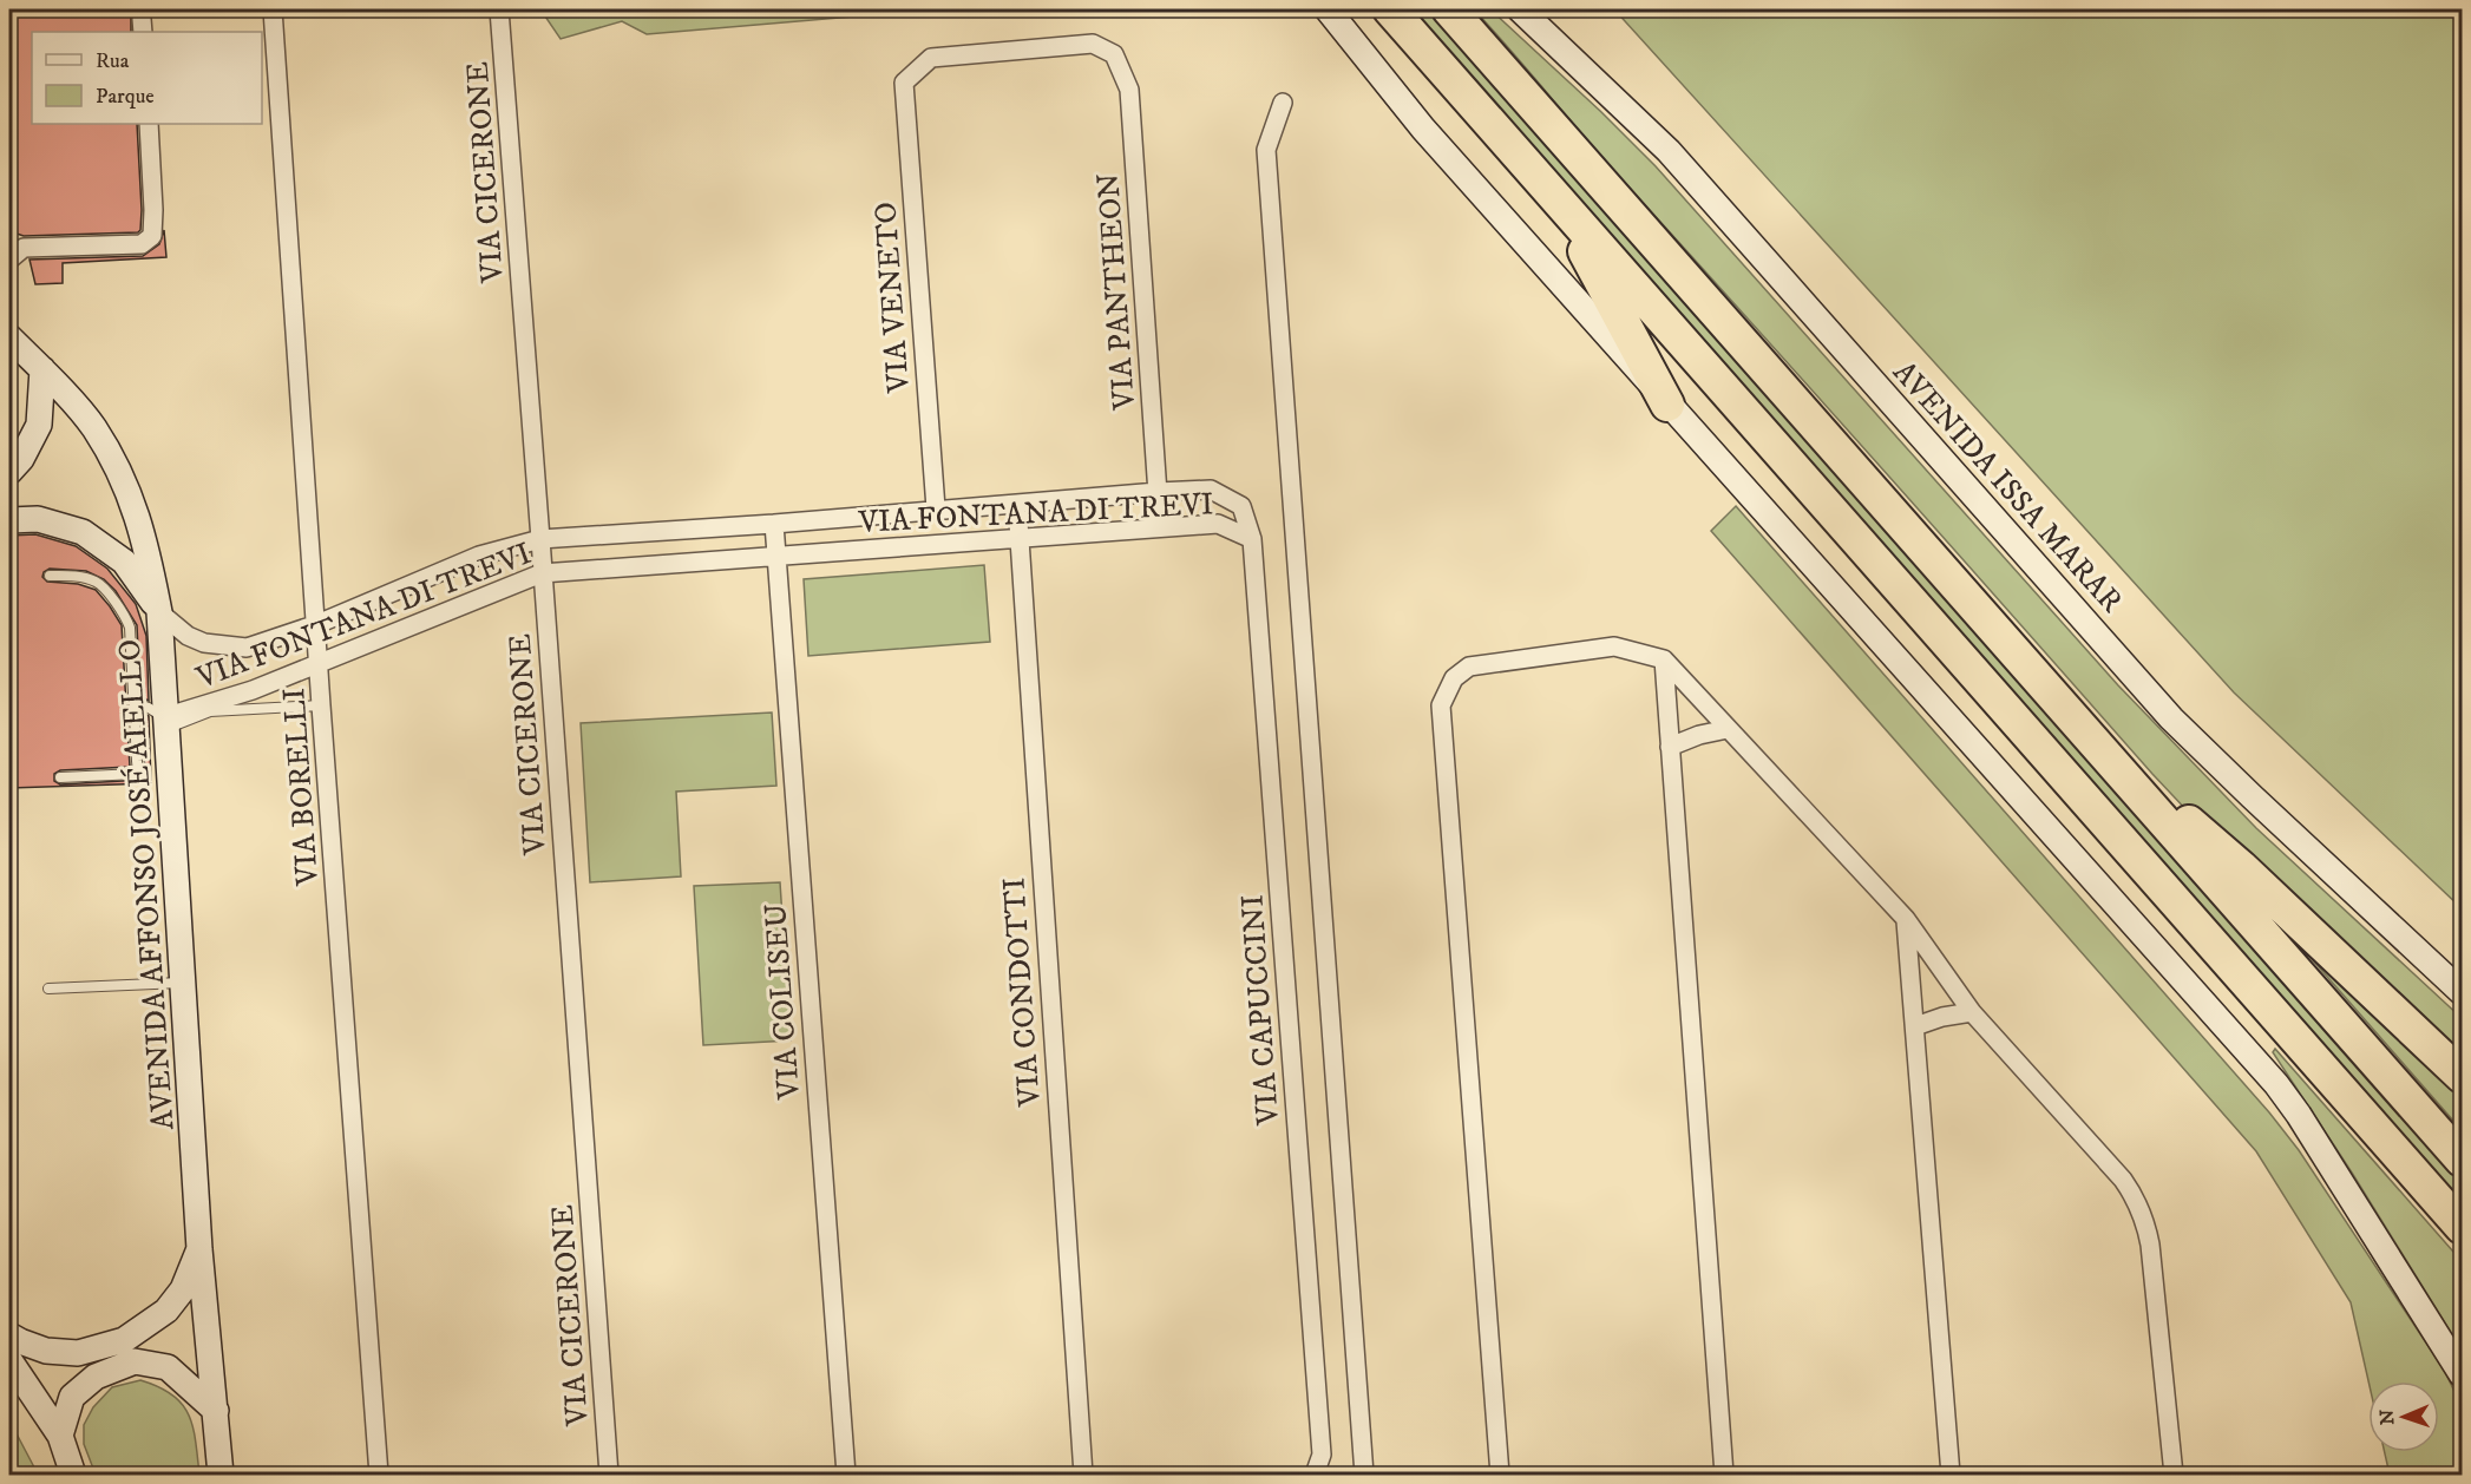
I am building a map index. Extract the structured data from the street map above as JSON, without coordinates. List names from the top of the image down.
{
  "streets": {
    "street": [
      "VIA CICERONE",
      "VIA PANTHEON",
      "VIA VENETO",
      "AVENIDA ISSA MARAR",
      "VIA FONTANA DI TREVI",
      "VIA BORELLI",
      "AVENIDA AFFONSO JOSÉ AIELLO",
      "VIA CONDOTTI",
      "VIA COLISEU",
      "VIA CAPUCCINI"
    ]
  },
  "crossings": [
    ["VIA CICERONE", "VIA FONTANA DI TREVI"],
    ["VIA PANTHEON", "VIA VENETO"],
    ["VIA PANTHEON", "VIA FONTANA DI TREVI"],
    ["VIA VENETO", "VIA FONTANA DI TREVI"],
    ["VIA FONTANA DI TREVI", "VIA BORELLI"],
    ["VIA FONTANA DI TREVI", "AVENIDA AFFONSO JOSÉ AIELLO"],
    ["VIA FONTANA DI TREVI", "VIA CONDOTTI"],
    ["VIA FONTANA DI TREVI", "VIA COLISEU"],
    ["VIA FONTANA DI TREVI", "VIA CAPUCCINI"]
  ],
  "legend": ["Rua", "Parque"],
  "north": "left"
}
